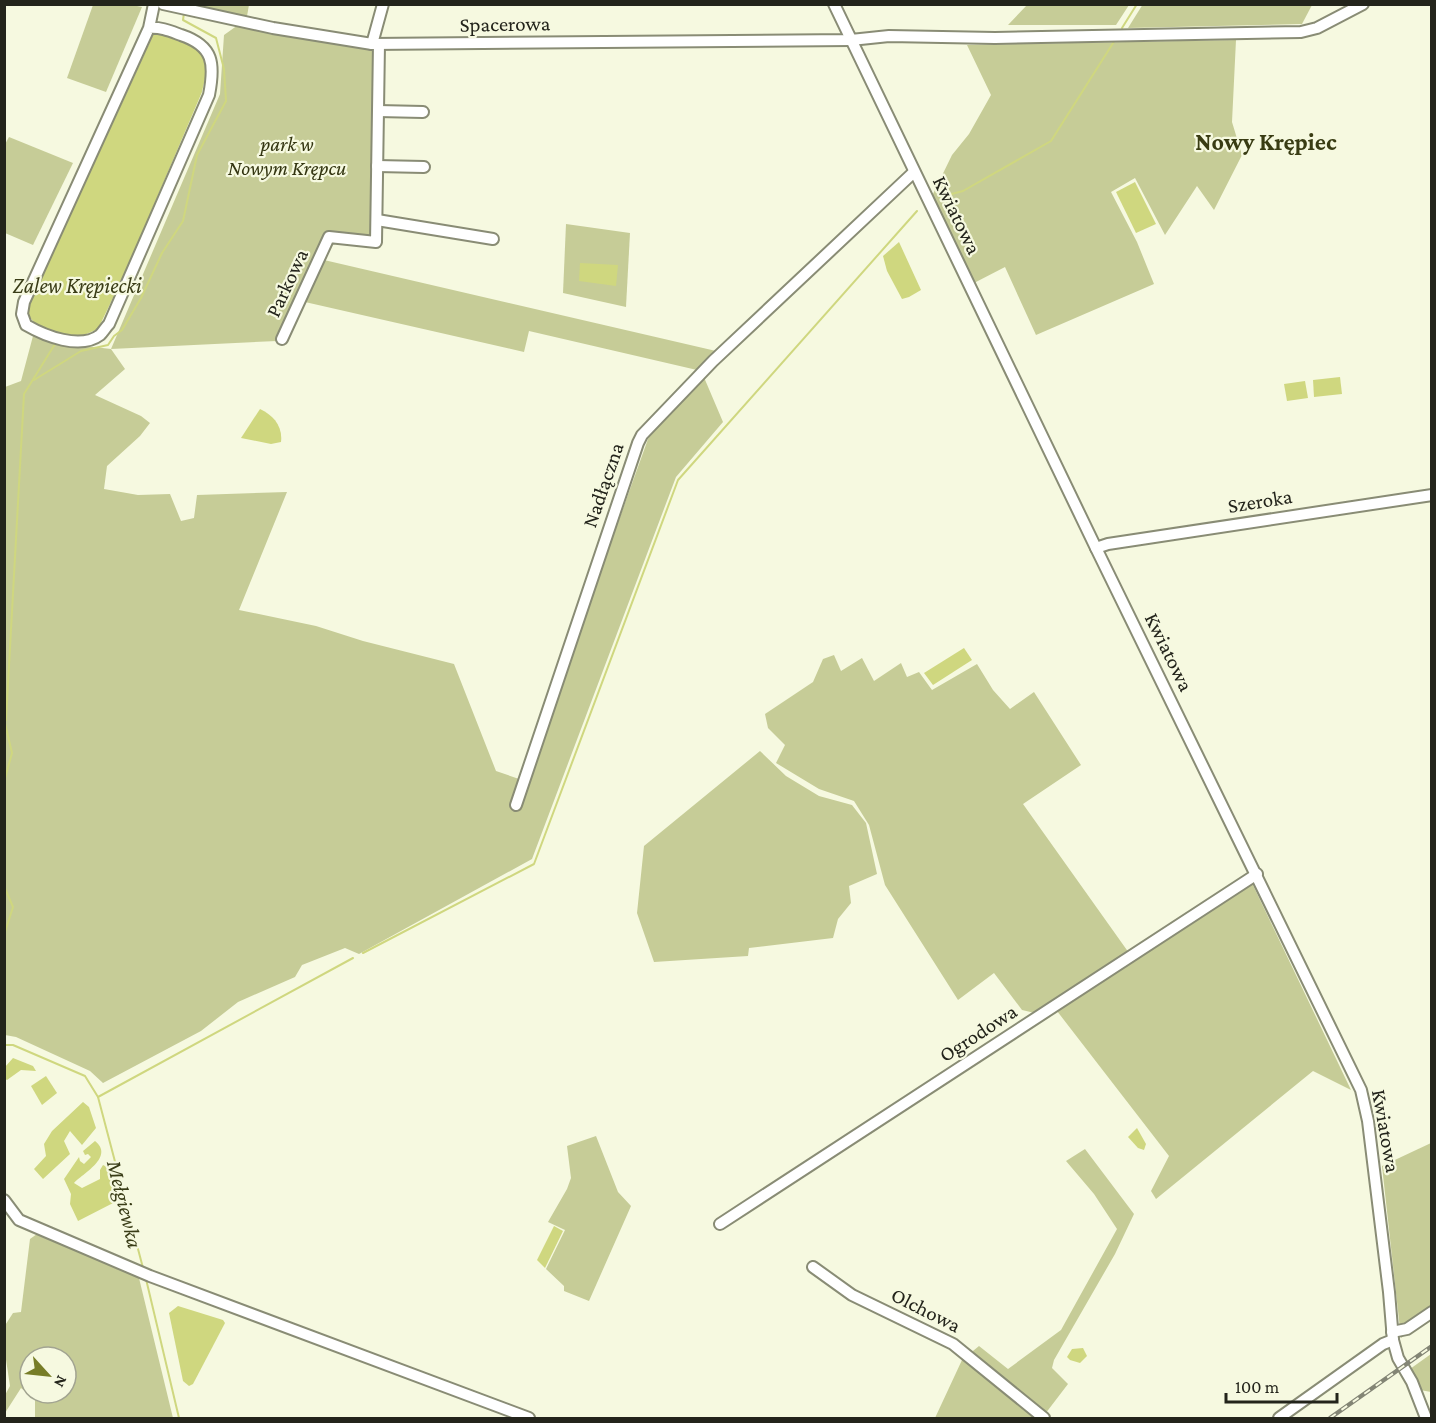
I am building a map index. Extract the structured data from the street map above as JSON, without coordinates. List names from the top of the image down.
{
  "streets": {
    "street": [
      "Spacerowa",
      "Kwiatowa",
      "Parkowa",
      "Nadłączna",
      "Szeroka",
      "Ogrodowa",
      "Olchowa"
    ]
  },
  "crossings": [
    ["Spacerowa", "Kwiatowa"],
    ["Spacerowa", "Parkowa"],
    ["Kwiatowa", "Nadłączna"],
    ["Kwiatowa", "Szeroka"],
    ["Kwiatowa", "Ogrodowa"]
  ],
  "districts": ["Nowy Krępiec"],
  "water": ["Zalew Krępiecki", "Mełgiewka"],
  "parks": ["park w Nowym Krępcu"],
  "scale_bar": "100 m",
  "north": "bottom right"
}
